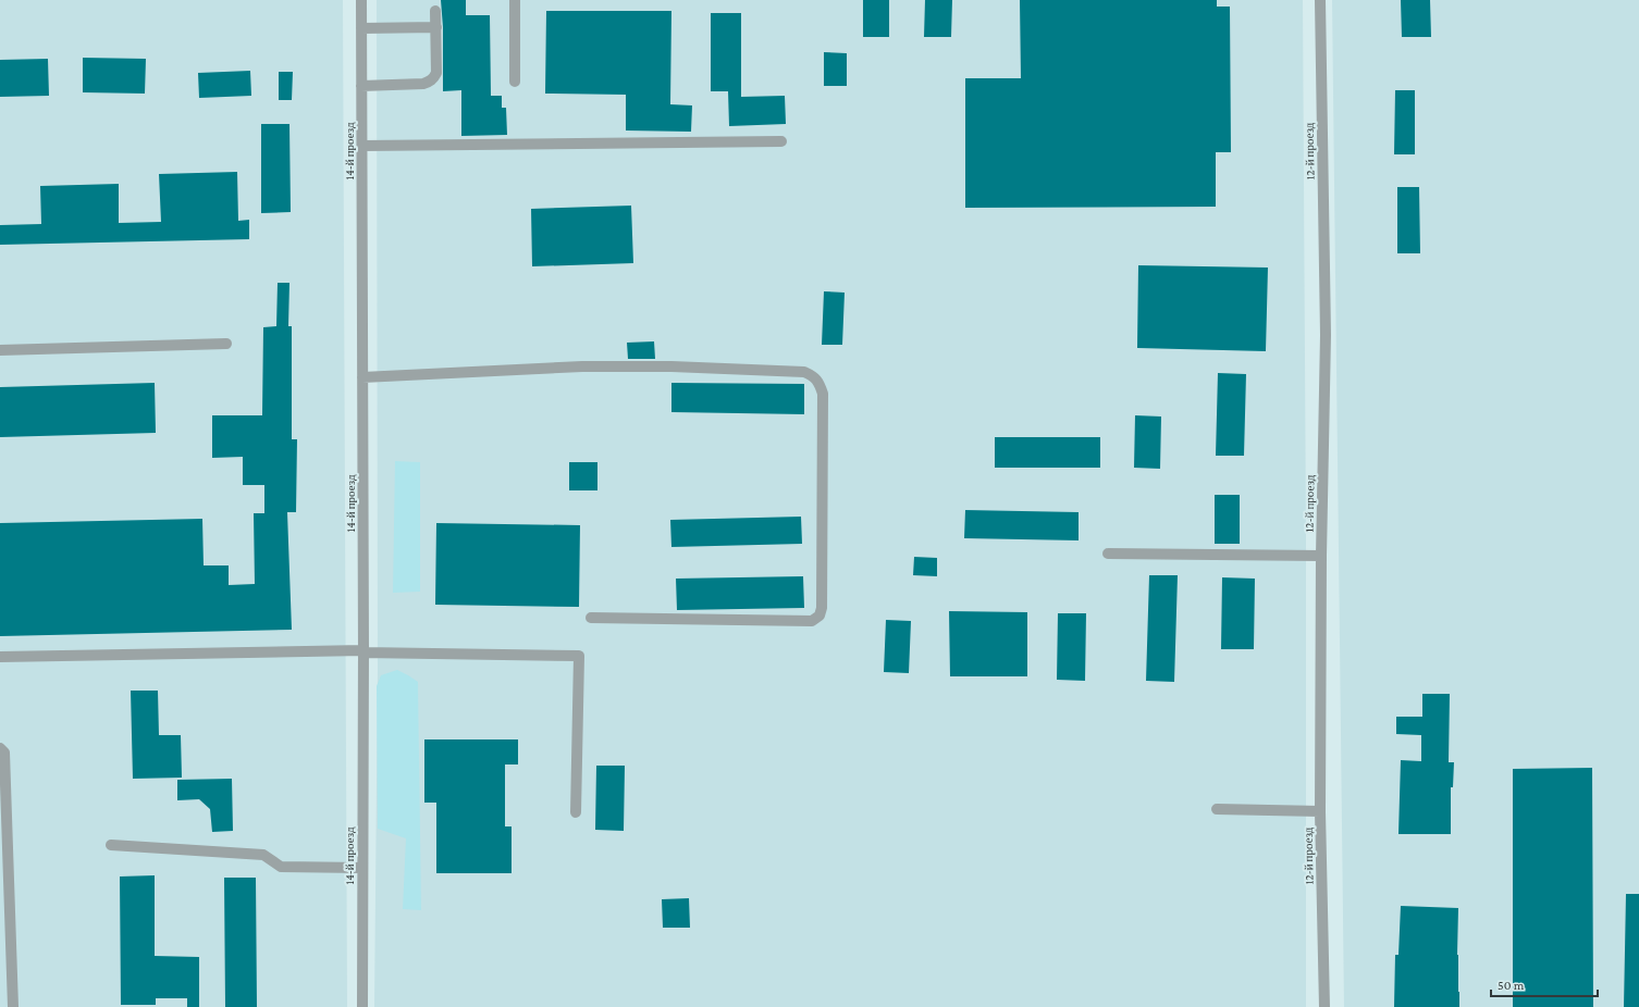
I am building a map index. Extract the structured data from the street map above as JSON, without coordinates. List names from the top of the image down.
{
  "streets": {
    "street": ["14-й проезд", "12-й проезд"]
  },
  "scale_bar": "50 m"
}
